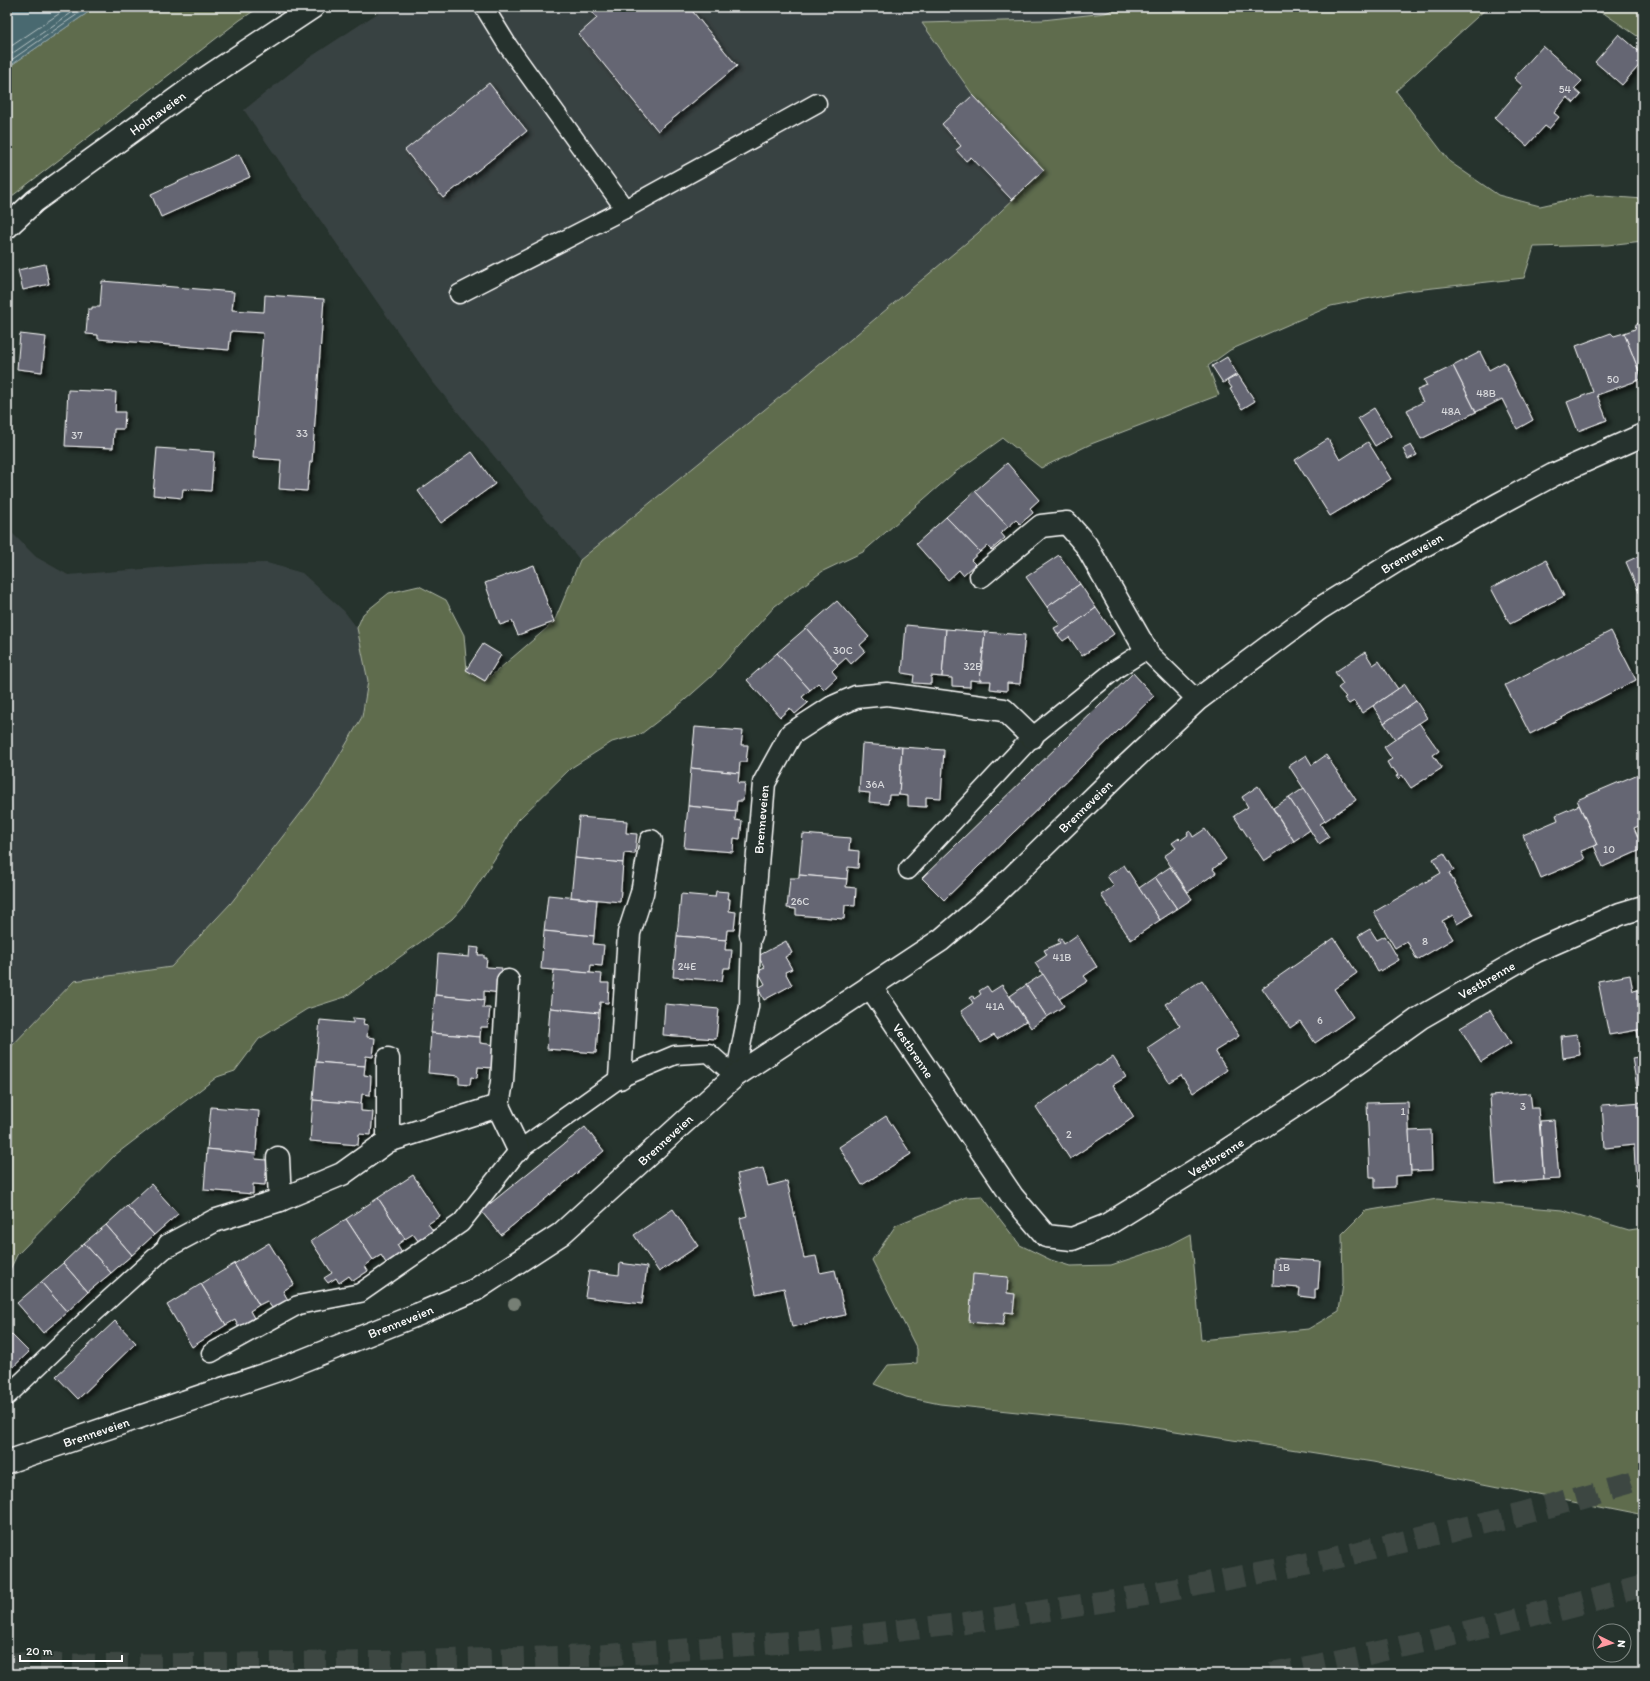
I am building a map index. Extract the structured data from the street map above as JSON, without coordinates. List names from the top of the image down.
{
  "streets": {
    "street": ["Holmaveien", "Brenneveien", "Vestbrenne"]
  },
  "crossings": [
    ["Brenneveien", "Vestbrenne"]
  ],
  "house_numbers": [
    "54",
    "50",
    "48B",
    "48A",
    "33",
    "37",
    "30C",
    "32B",
    "36A",
    "10",
    "26C",
    "8",
    "41B",
    "24E",
    "41A",
    "6",
    "3",
    "1",
    "2",
    "1B"
  ],
  "scale_bar": "20 m",
  "north": "right"
}
